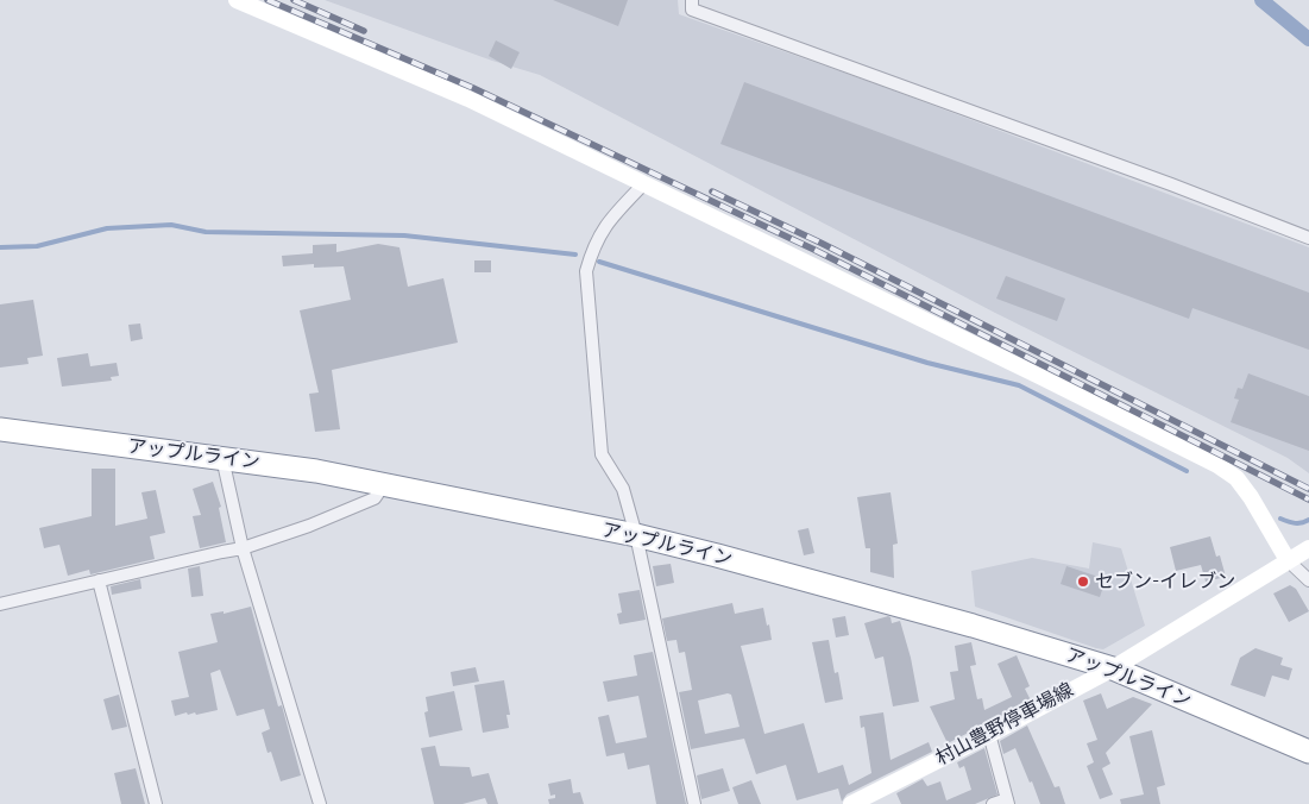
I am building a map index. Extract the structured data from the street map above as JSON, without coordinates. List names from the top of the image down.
{
  "streets": {
    "highway": ["アップルライン"],
    "street": ["村山豊野停車場線"]
  },
  "crossings": [
    ["アップルライン", "村山豊野停車場線"]
  ],
  "places": ["セブン-イレブン"]
}
